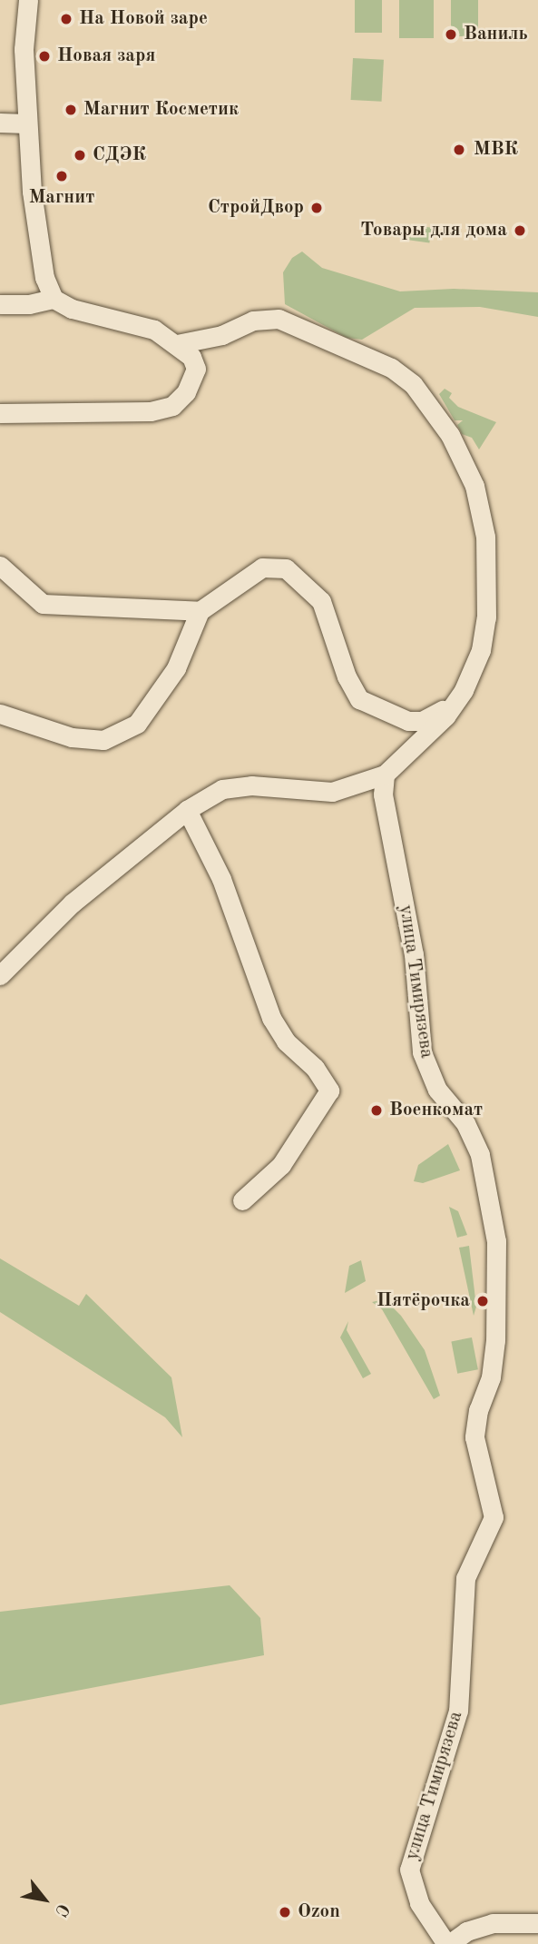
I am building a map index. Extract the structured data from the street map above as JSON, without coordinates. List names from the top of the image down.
{
  "streets": {
    "street": ["улица Тимирязева"]
  },
  "places": [
    "На Новой заре",
    "Ваниль",
    "Новая заря",
    "Магнит Косметик",
    "МВК",
    "СДЭК",
    "Магнит",
    "СтройДвор",
    "Товары для дома",
    "Военкомат",
    "Пятёрочка",
    "Ozon"
  ],
  "north": "bottom right"
}
